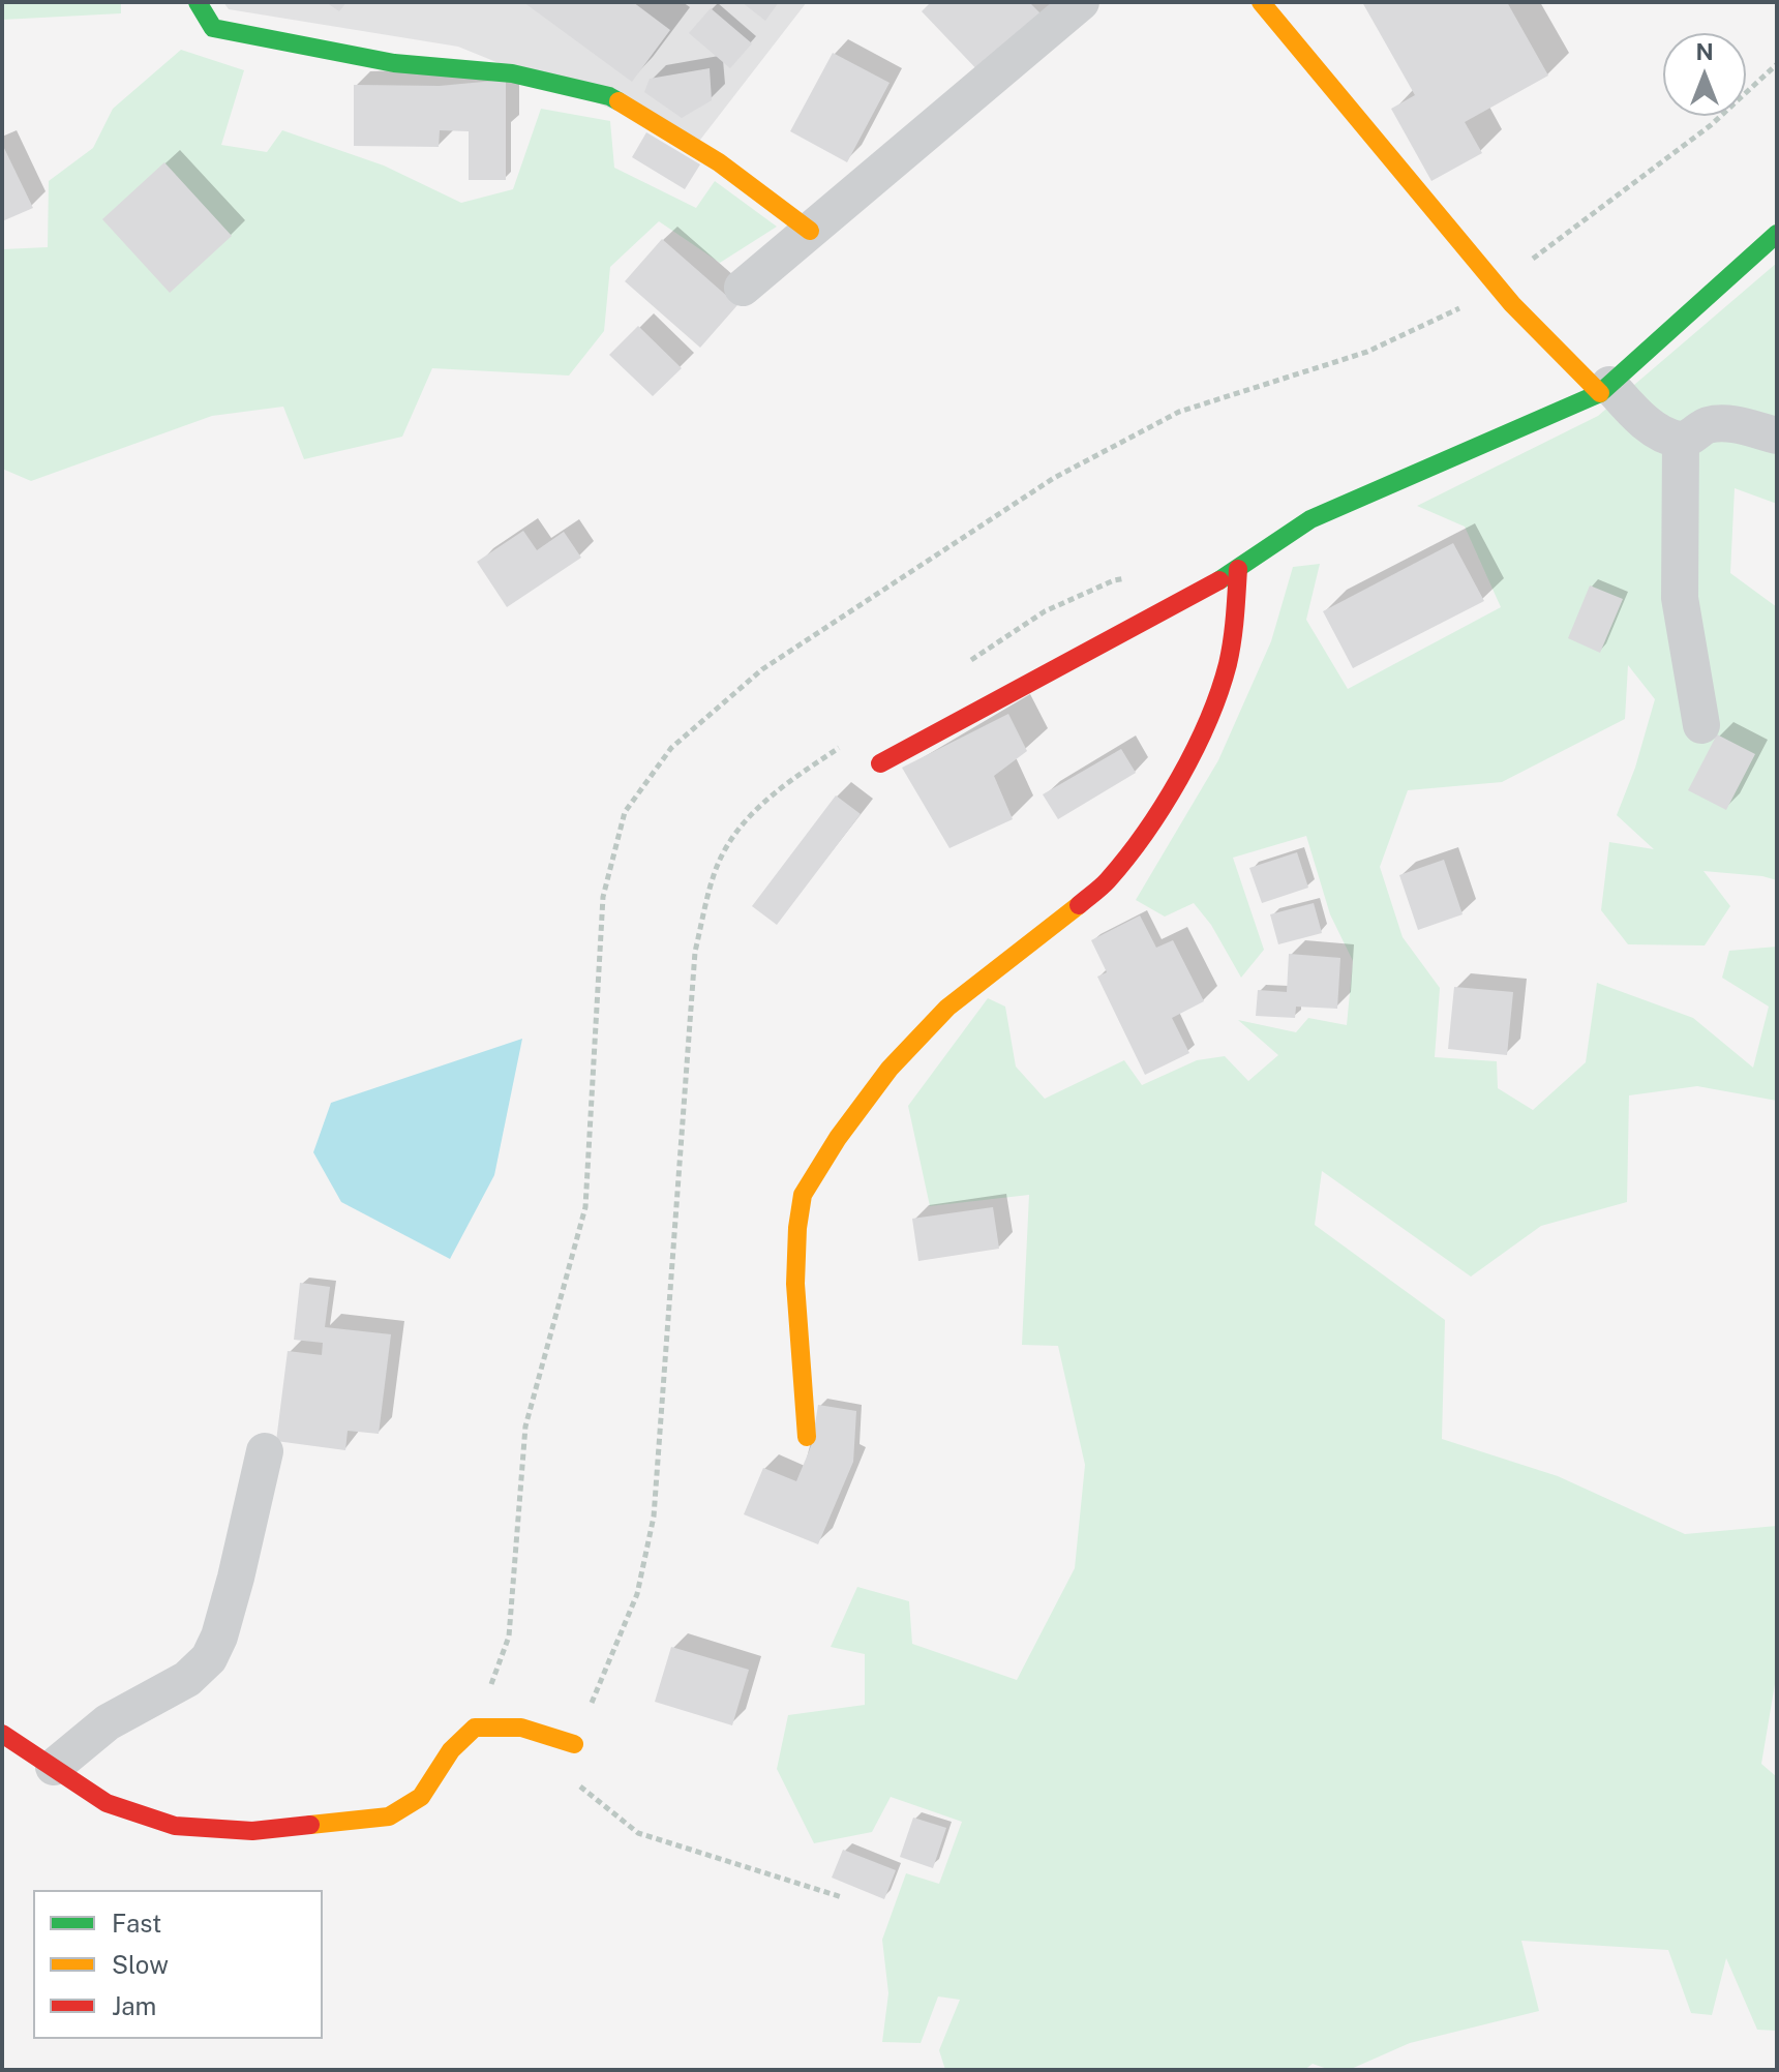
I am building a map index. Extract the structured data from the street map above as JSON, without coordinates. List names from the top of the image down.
{
  "legend": ["Fast", "Slow", "Jam"],
  "north": "top"
}
